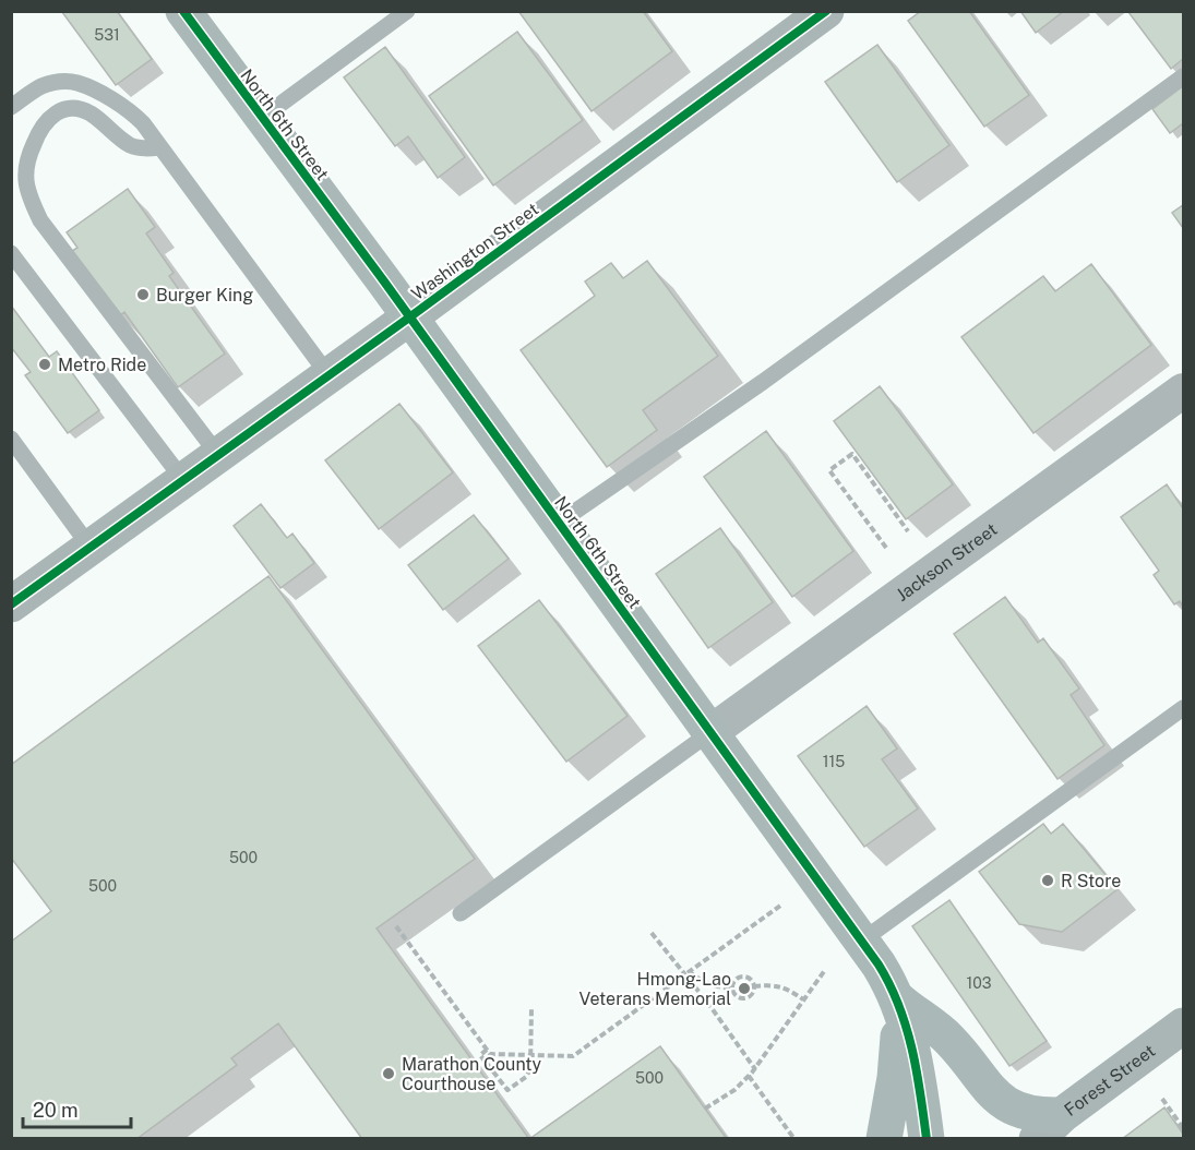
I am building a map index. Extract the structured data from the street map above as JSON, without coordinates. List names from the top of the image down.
{
  "streets": {
    "main road": ["North 6th Street"],
    "street": ["Washington Street", "Jackson Street", "Forest Street"]
  },
  "crossings": [
    ["North 6th Street", "Washington Street"],
    ["North 6th Street", "Jackson Street"]
  ],
  "places": [
    "Burger King",
    "Metro Ride",
    "R Store",
    "Hmong-Lao Veterans Memorial",
    "Marathon County Courthouse"
  ],
  "house_numbers": [
    "531",
    "115",
    "500",
    "500",
    "103",
    "500"
  ],
  "scale_bar": "20 m"
}
